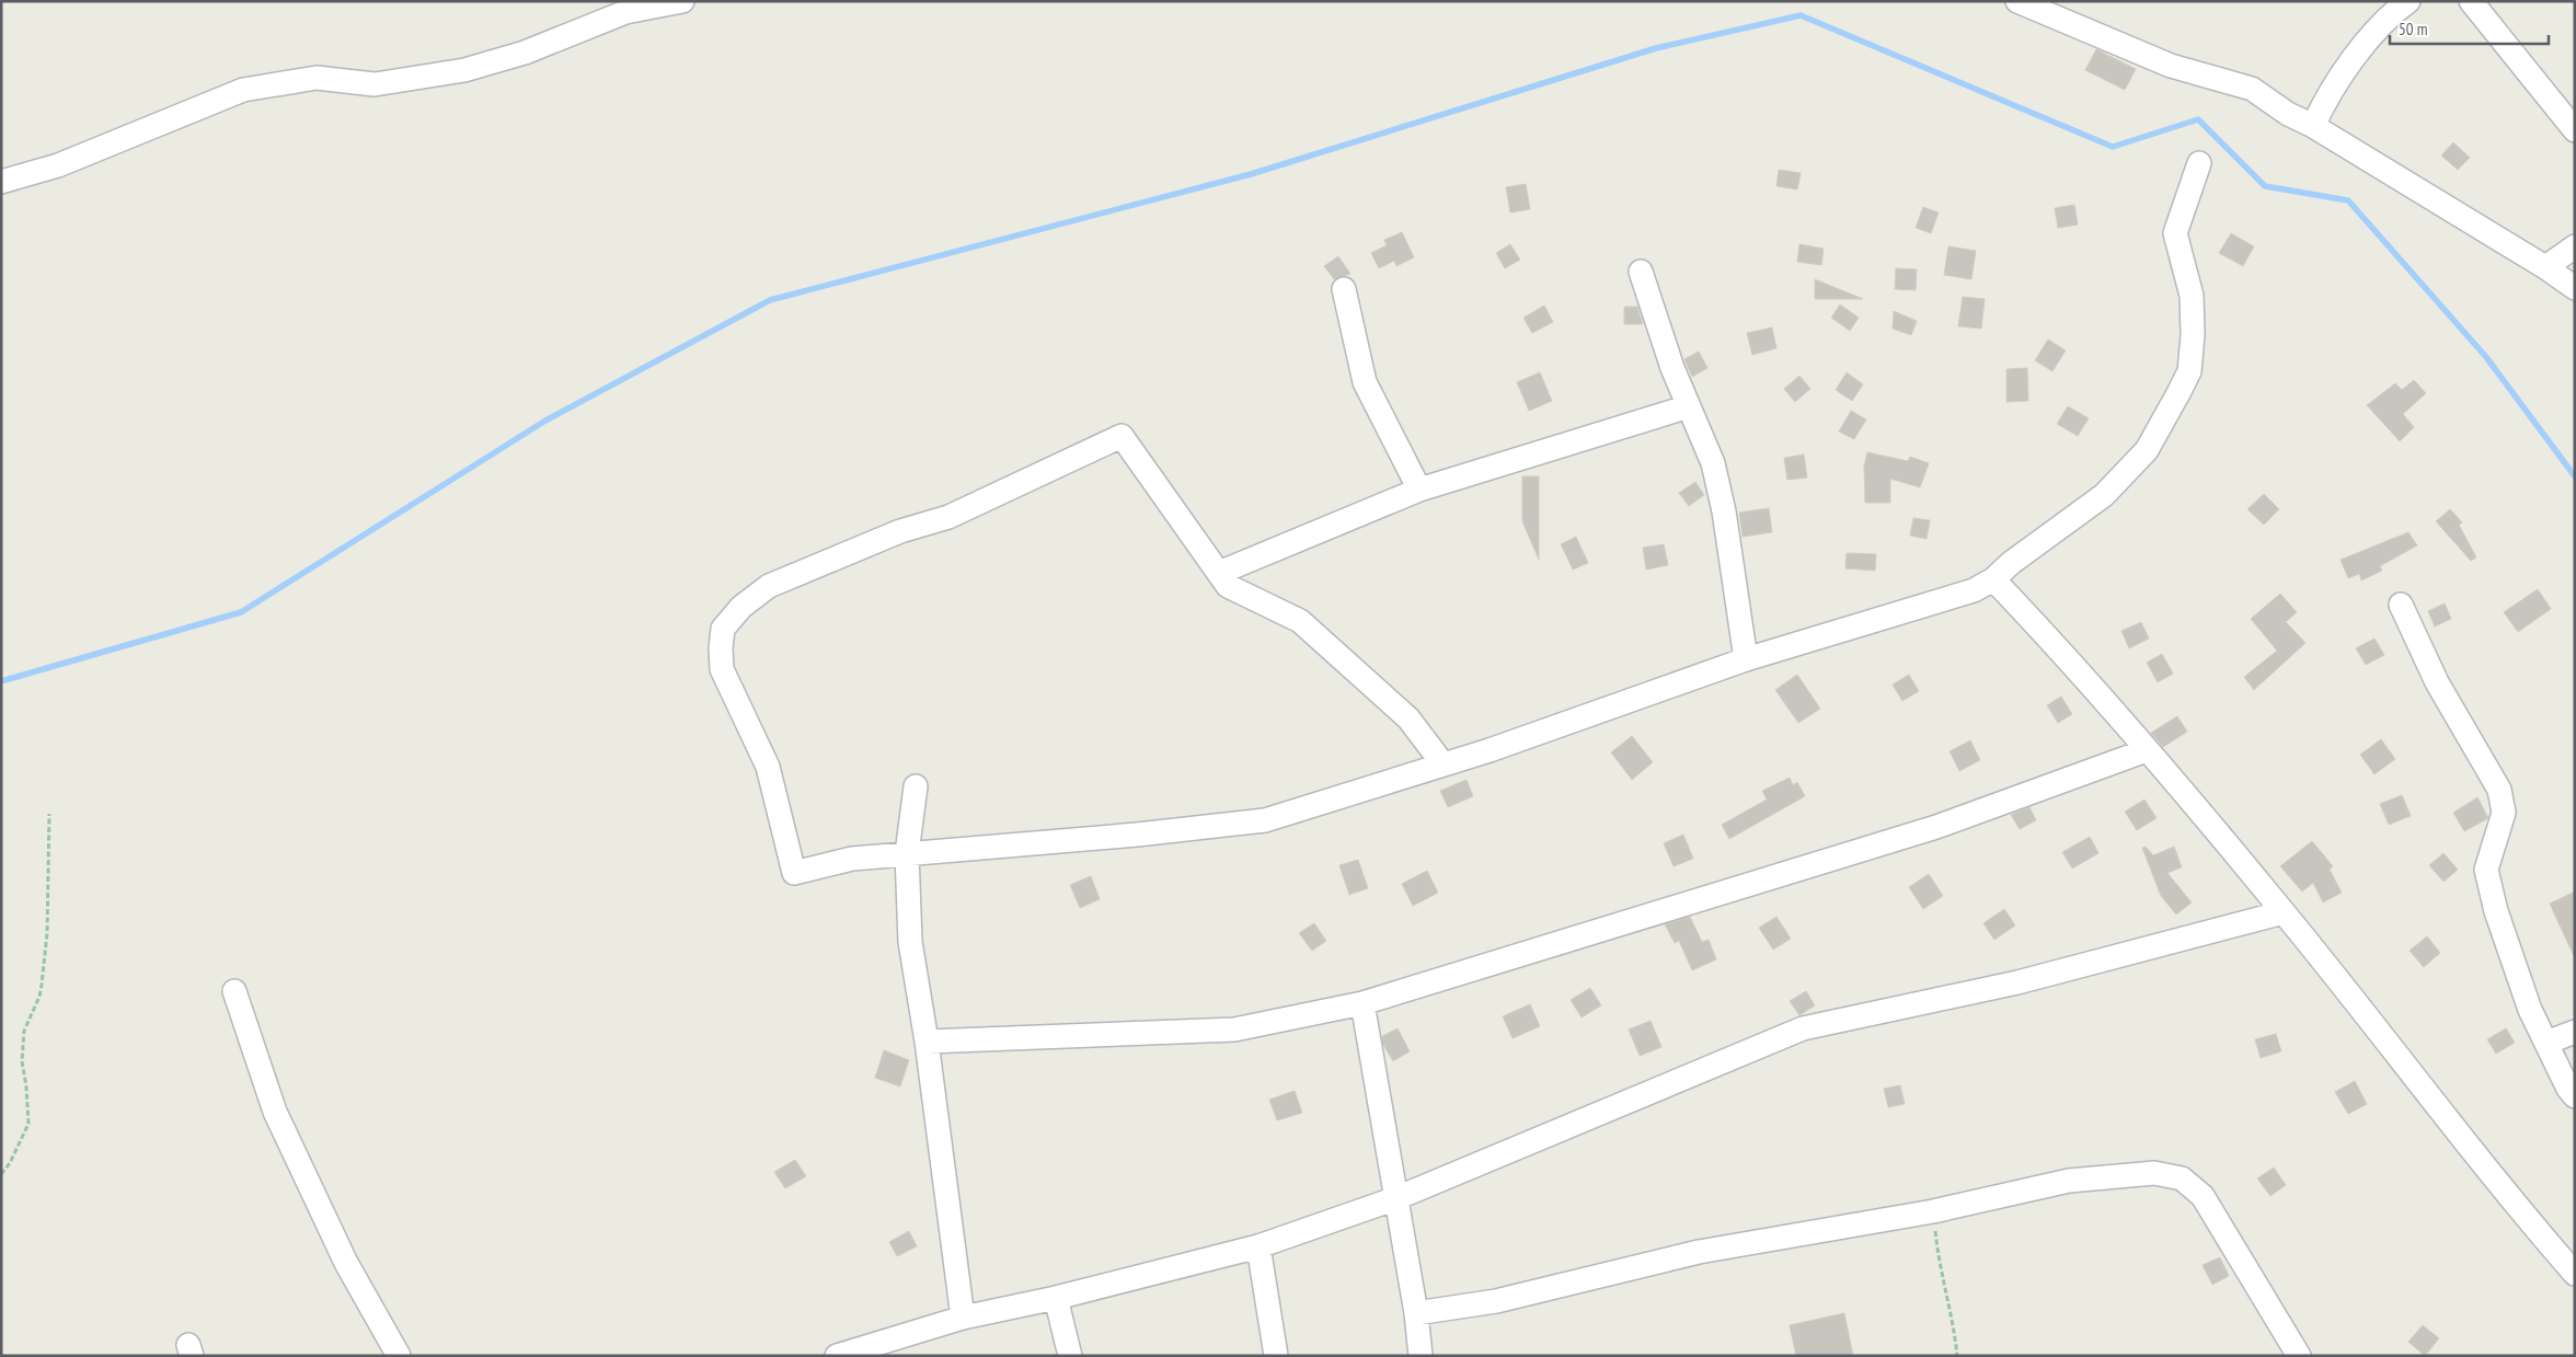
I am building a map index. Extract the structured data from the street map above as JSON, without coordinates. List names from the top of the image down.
{
  "scale_bar": "50 m"
}
